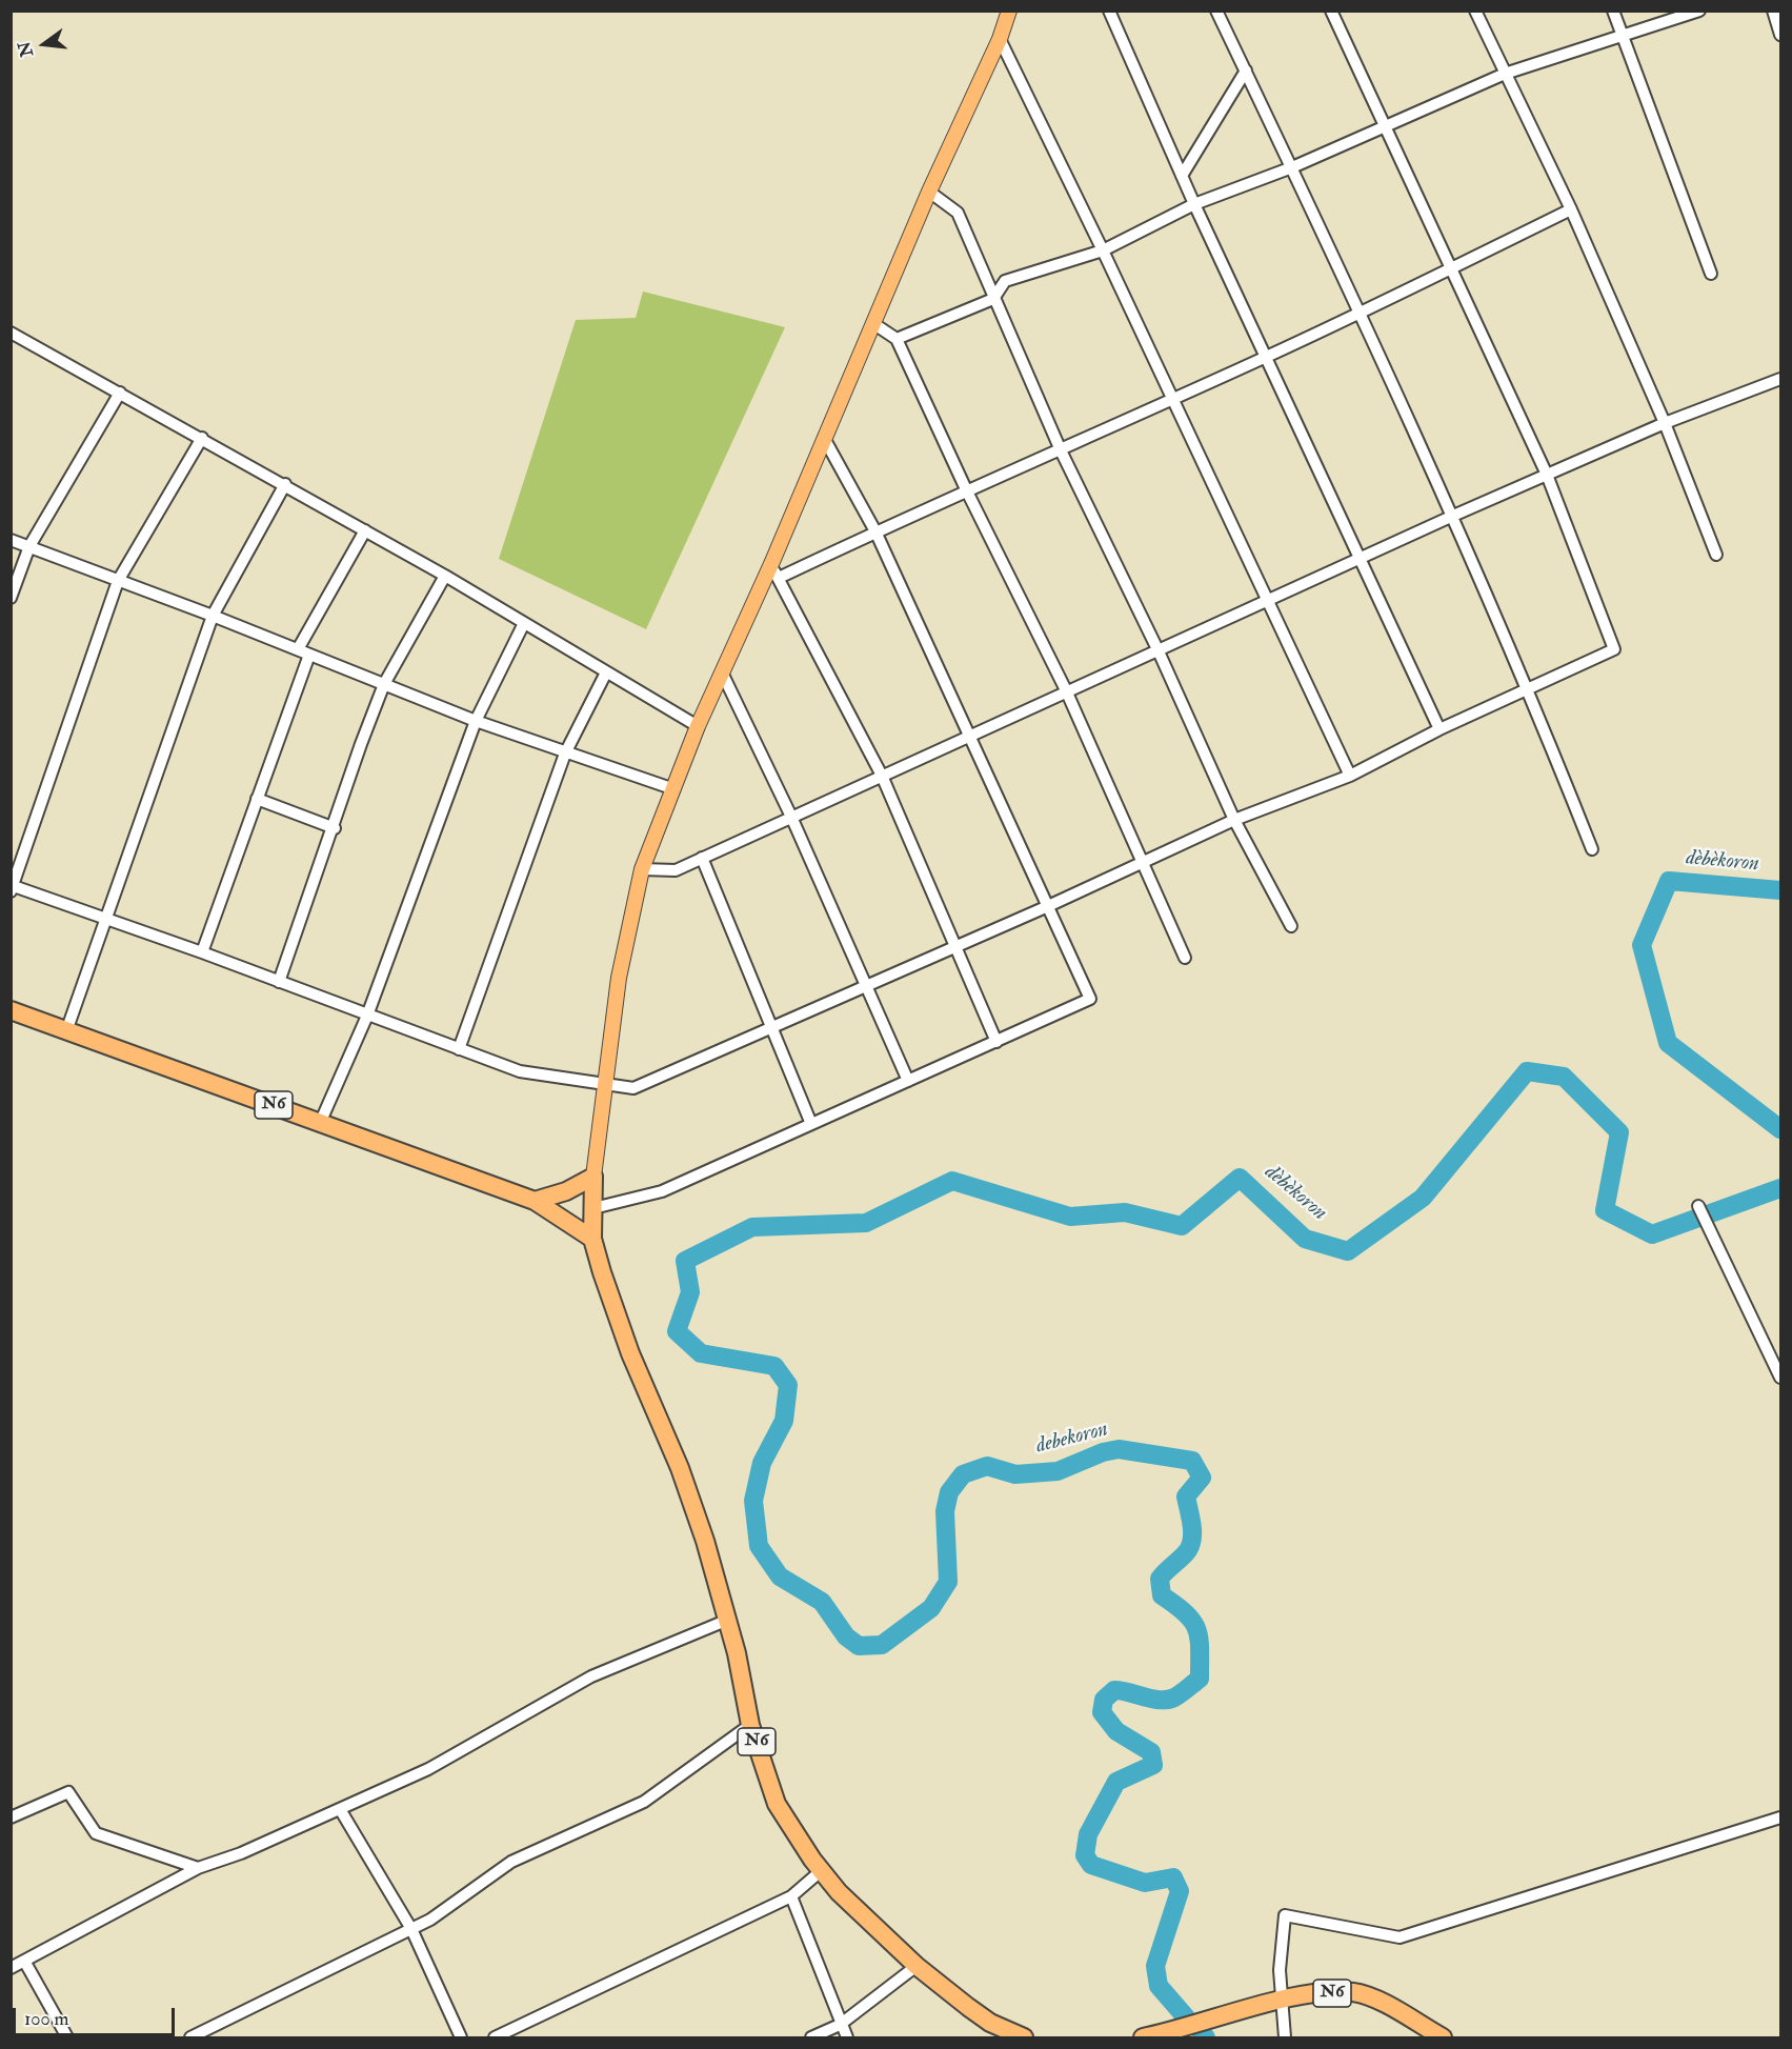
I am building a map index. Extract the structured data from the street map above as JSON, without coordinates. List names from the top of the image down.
{
  "streets": {
    "highway": ["N6"]
  },
  "water": ["dèbèkoron", "debekoron"],
  "scale_bar": "100 m",
  "north": "left"
}
